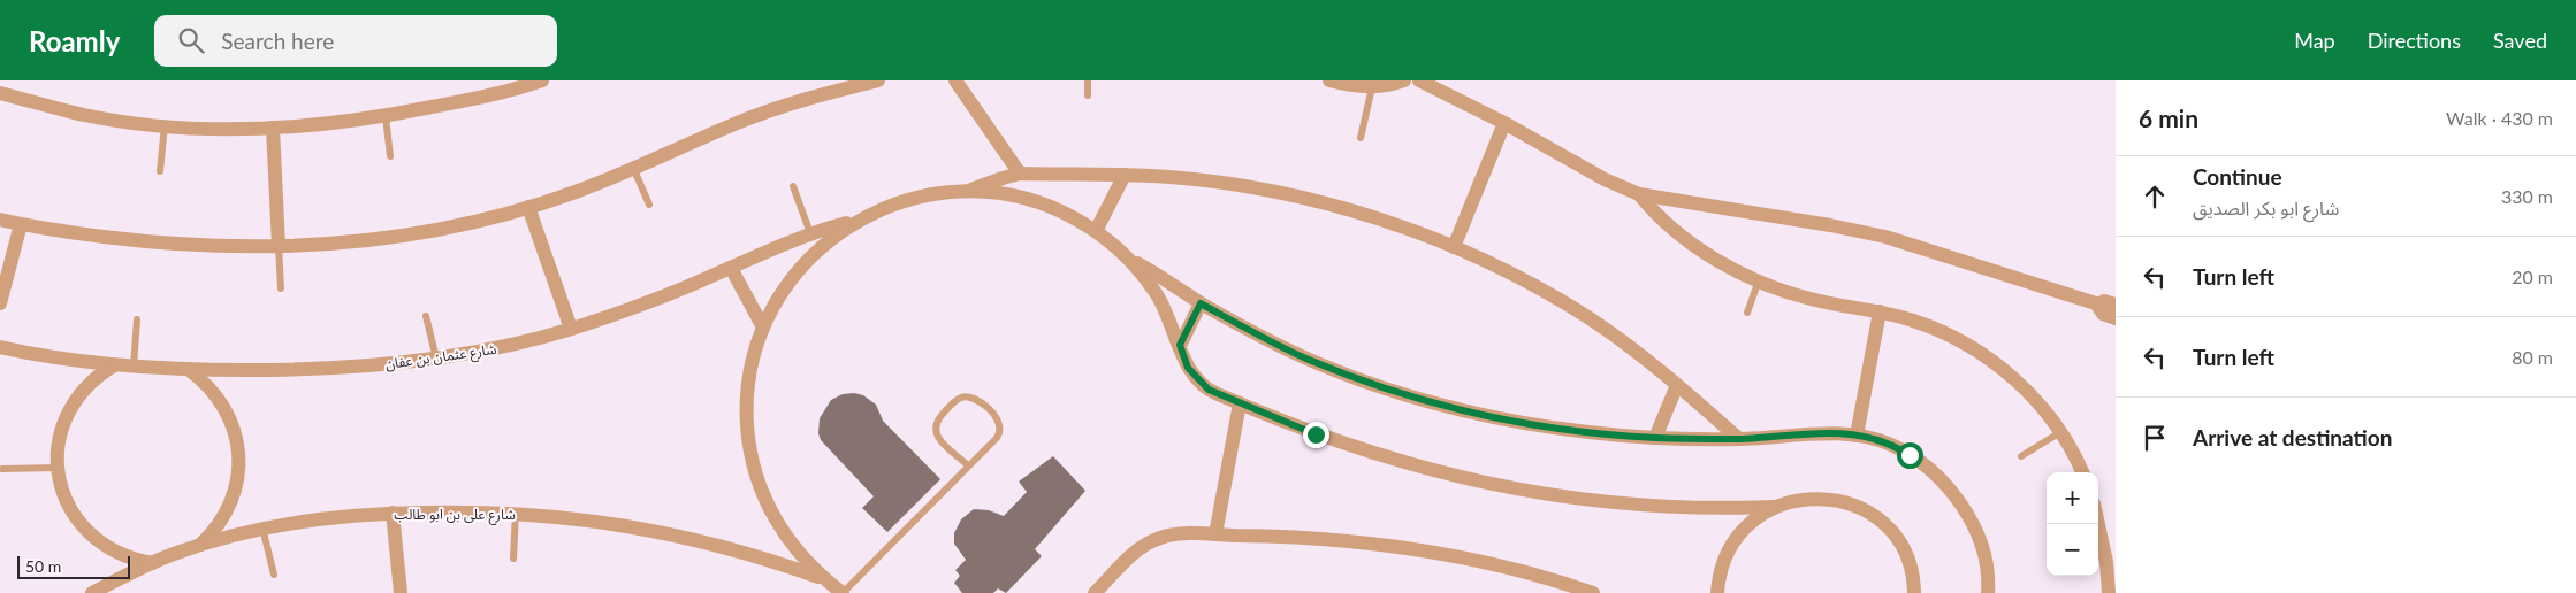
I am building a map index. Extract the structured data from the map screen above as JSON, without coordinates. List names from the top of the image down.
{
  "streets": {
    "street": ["شارع عثمان بن عفان", "شارع على بن ابو طالب"]
  },
  "crossings": [
    ["شارع عثمان بن عفان", "شارع على بن ابو طالب"]
  ],
  "scale_bar": "50 m",
  "page": {
    "header": "Roamly",
    "search": "Search here",
    "nav": ["Map", "Directions", "Saved"],
    "heading": ["6 min", "Walk · 430 m"],
    "list": [
      ["Continue", "شارع ابو بكر الصديق", "330 m"],
      ["Turn left", "20 m"],
      ["Turn left", "80 m"],
      "Arrive at destination"
    ],
    "map_buttons": ["+", "−"],
    "scale": "50 m"
  }
}
